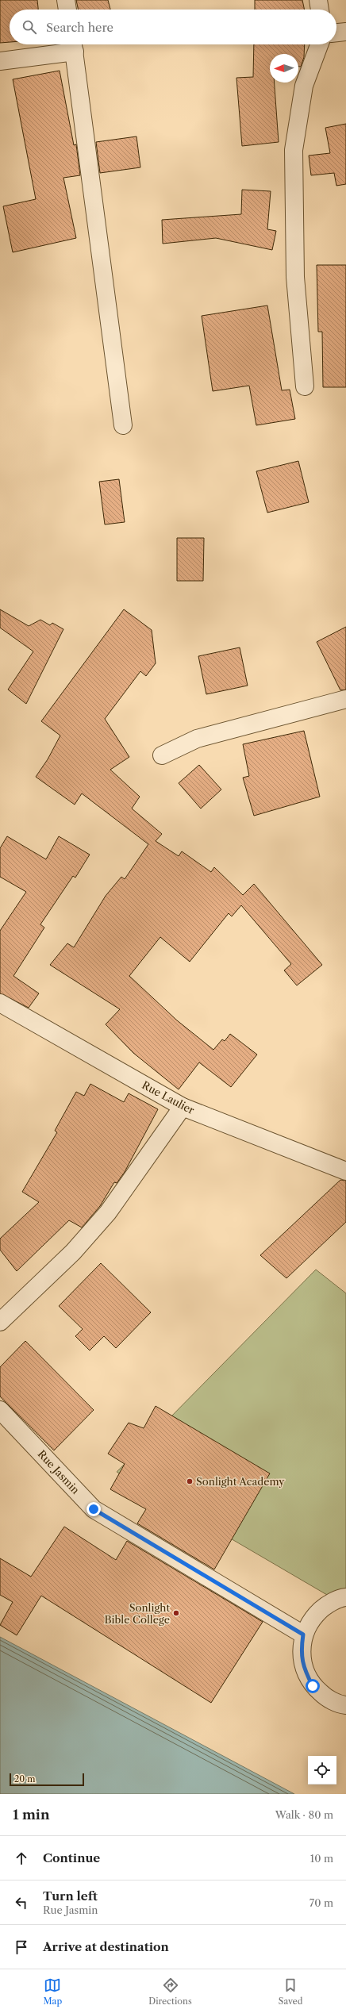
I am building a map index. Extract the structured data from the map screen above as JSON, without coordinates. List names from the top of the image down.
{
  "streets": {
    "street": ["Rue Laulier", "Rue Jasmin"]
  },
  "places": ["Sonlight Academy", "Sonlight Bible College"],
  "scale_bar": "20 m",
  "north": "left",
  "page": {
    "search": "Search here",
    "scale": "20 m",
    "heading": ["1 min", "Walk · 80 m"],
    "list": [
      ["Continue", "10 m"],
      ["Turn left", "Rue Jasmin", "70 m"],
      "Arrive at destination"
    ],
    "nav": ["Map", "Directions", "Saved"]
  }
}
